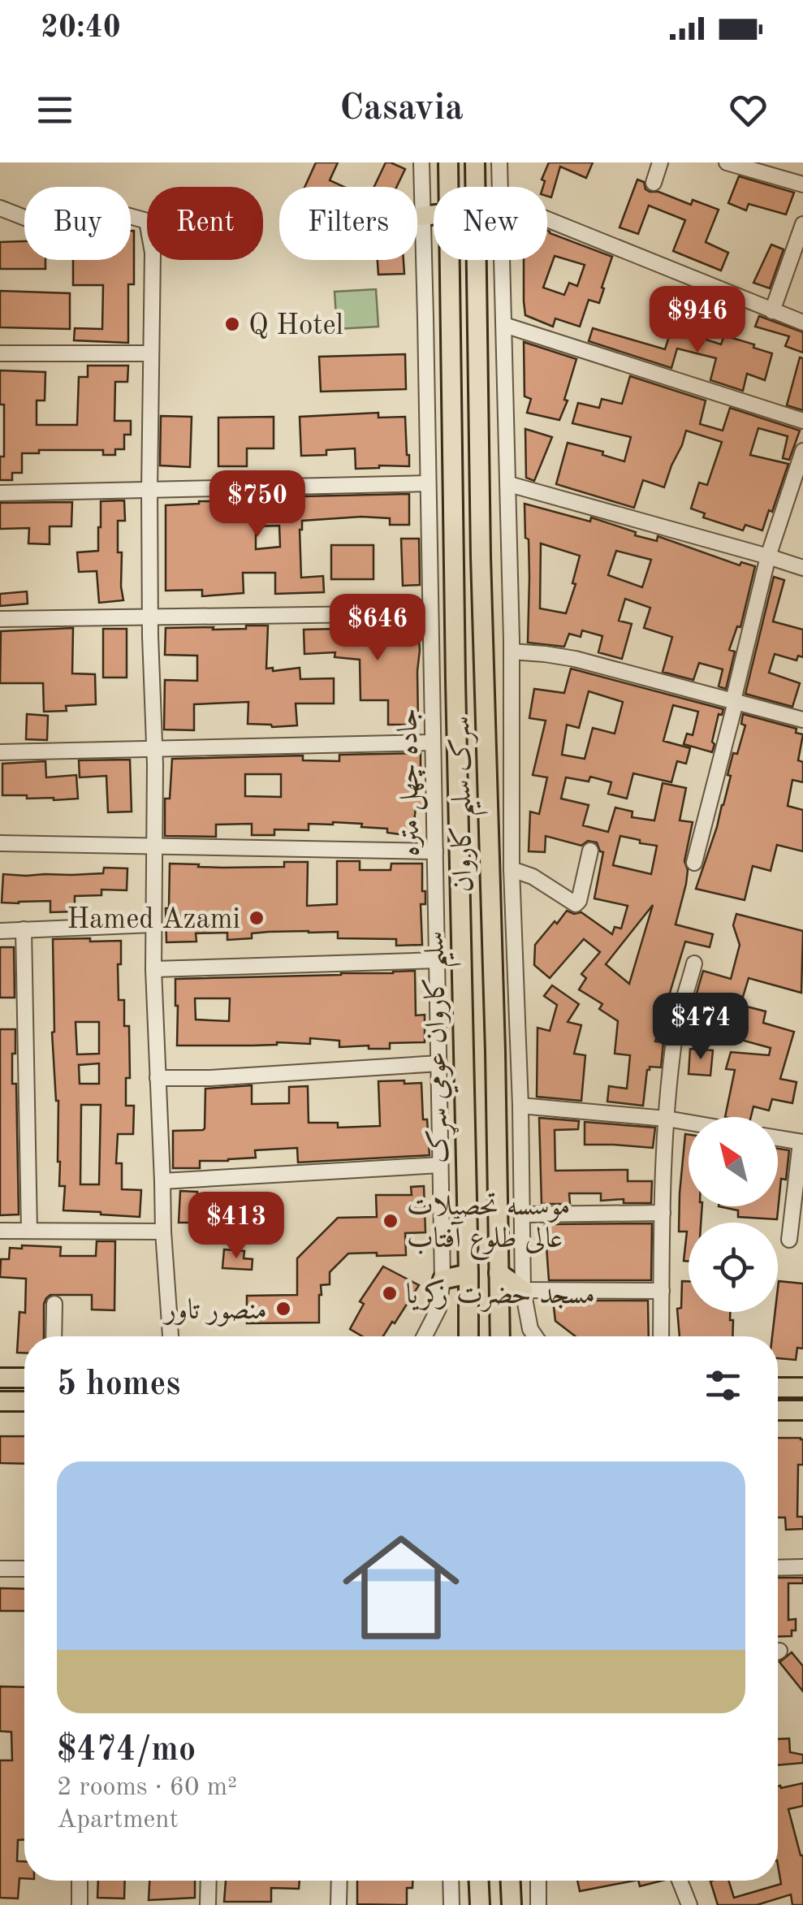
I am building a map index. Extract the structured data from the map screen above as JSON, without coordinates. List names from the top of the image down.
{
  "streets": {
    "main road": ["سرک سلیم کاروان", "سلیم کاروان عومي سړک"],
    "street": ["جاده چهل متره"]
  },
  "places": [
    "Q Hotel",
    "Hamed Azami",
    "موسسه تحصیلات عالی طلوع آفتاب",
    "مسجد حضرت زکریا",
    "منصور تاور"
  ],
  "north": "top left",
  "page": {
    "status": "20:40",
    "header": "Casavia",
    "chip": [
      "Buy",
      "Rent",
      "Filters",
      "New"
    ],
    "price": [
      "$946",
      "$750",
      "$646",
      "$474",
      "$413"
    ],
    "heading": "5 homes",
    "list": [
      {
        "name": "$474/mo",
        "note": "2 rooms · 60 m² · Apartment"
      }
    ]
  }
}
